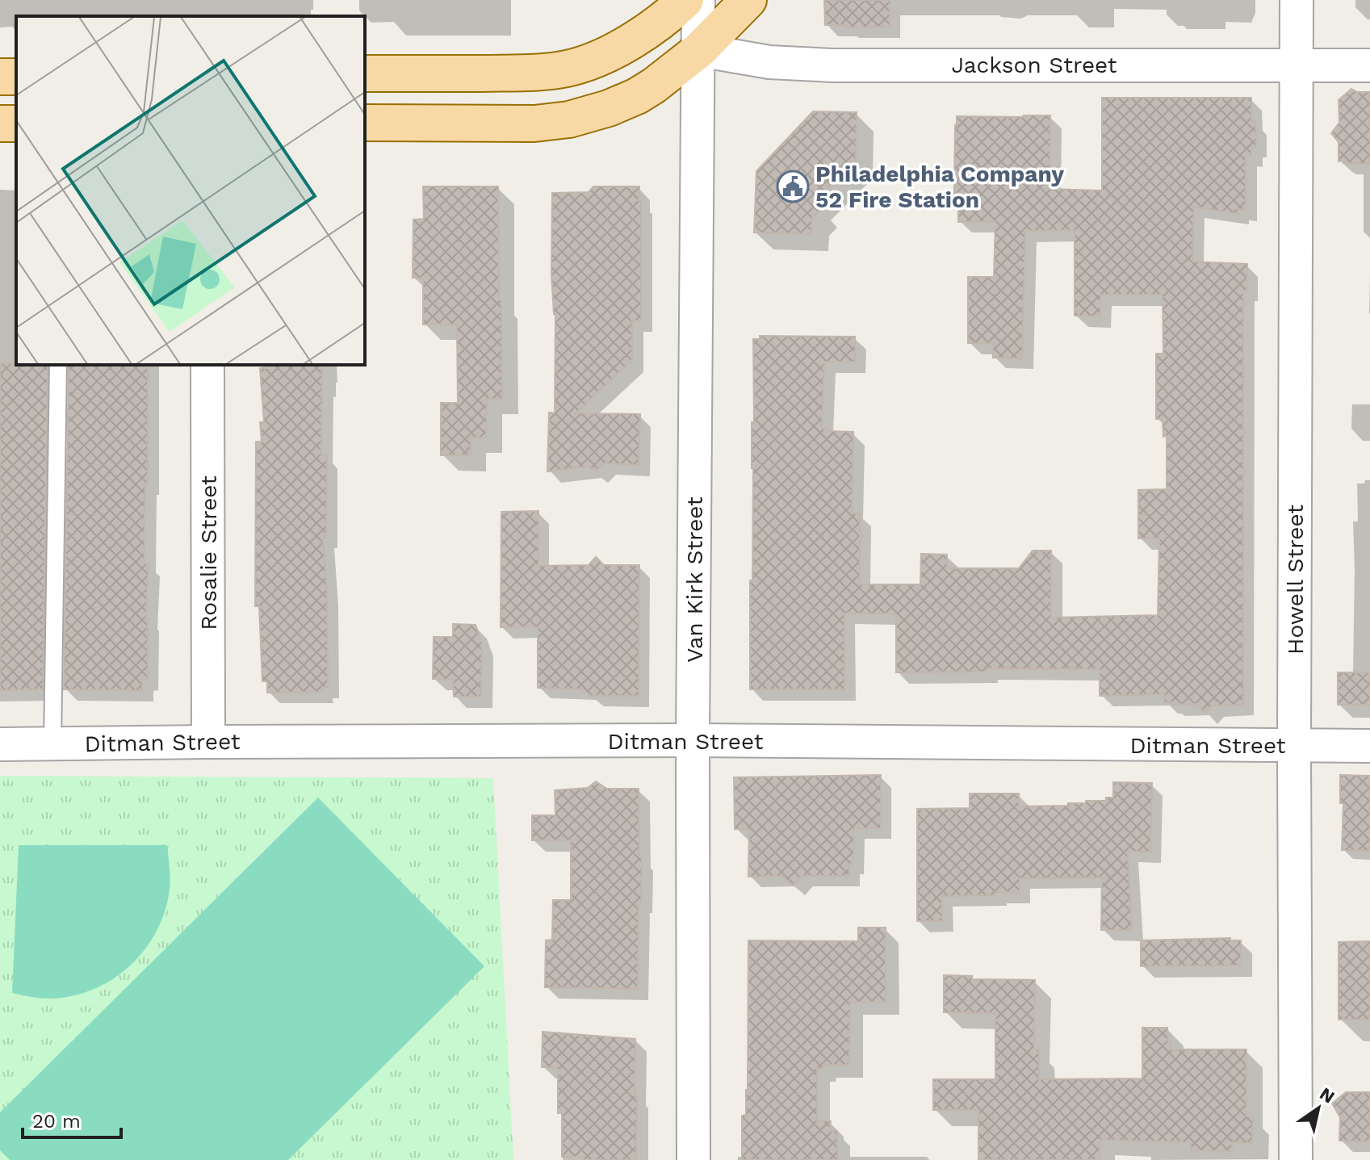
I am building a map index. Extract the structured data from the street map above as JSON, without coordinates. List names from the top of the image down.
{
  "streets": {
    "street": [
      "Jackson Street",
      "Rosalie Street",
      "Van Kirk Street",
      "Howell Street",
      "Ditman Street"
    ]
  },
  "crossings": [
    ["Jackson Street", "Van Kirk Street"],
    ["Jackson Street", "Howell Street"],
    ["Rosalie Street", "Ditman Street"],
    ["Van Kirk Street", "Ditman Street"],
    ["Howell Street", "Ditman Street"]
  ],
  "places": {
    "public building": ["Philadelphia Company 52 Fire Station"]
  },
  "scale_bar": "20 m",
  "north": "top right"
}
